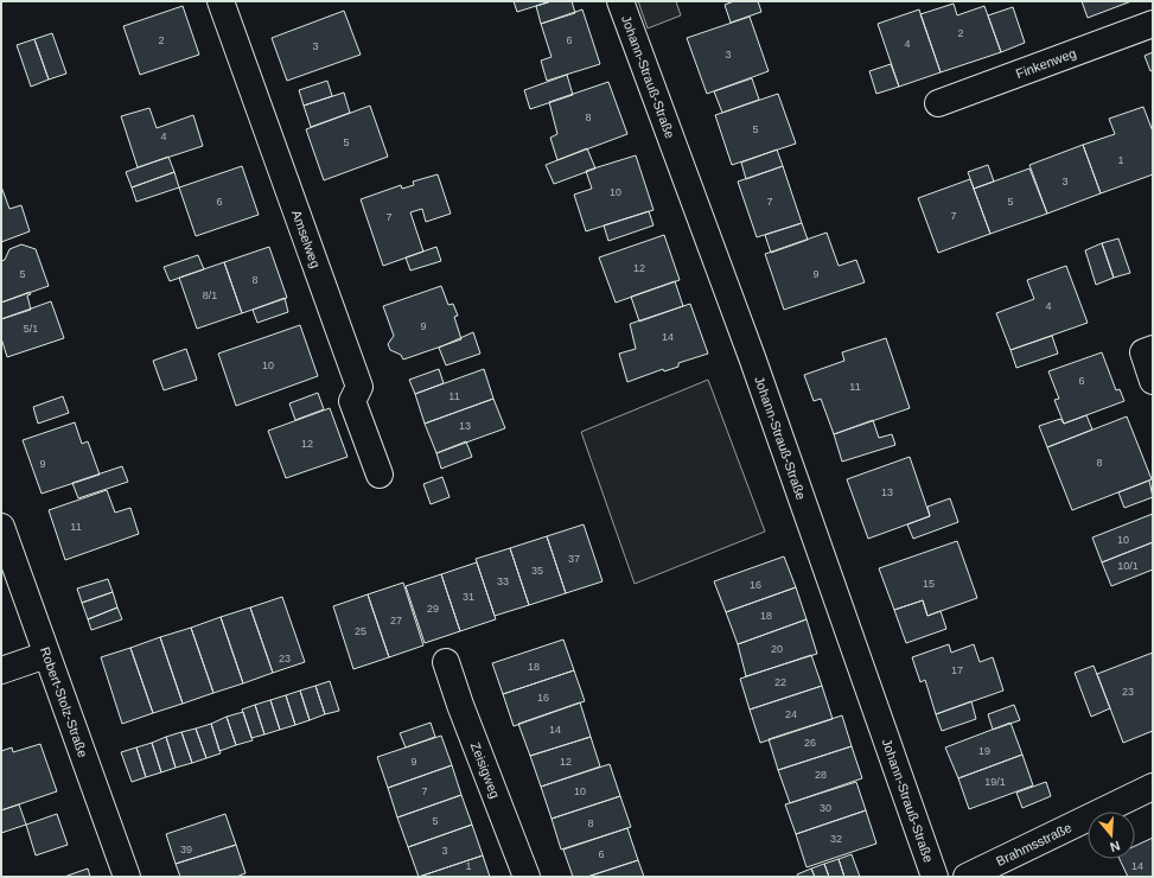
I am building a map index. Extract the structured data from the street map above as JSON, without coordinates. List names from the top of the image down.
{
  "streets": {
    "street": [
      "Finkenweg",
      "Johann-Strauß-Straße",
      "Amselweg",
      "Robert-Stolz-Straße",
      "Zeisigweg",
      "Brahmsstraße"
    ]
  },
  "house_numbers": [
    "2",
    "2",
    "6",
    "4",
    "3",
    "3",
    "8",
    "5",
    "4",
    "5",
    "1",
    "3",
    "10",
    "6",
    "7",
    "5",
    "7",
    "7",
    "12",
    "5",
    "9",
    "8",
    "8/1",
    "4",
    "9",
    "5/1",
    "14",
    "10",
    "6",
    "11",
    "11",
    "13",
    "12",
    "8",
    "9",
    "13",
    "11",
    "10",
    "37",
    "10/1",
    "35",
    "33",
    "15",
    "16",
    "31",
    "29",
    "18",
    "27",
    "25",
    "20",
    "23",
    "18",
    "17",
    "22",
    "23",
    "16",
    "24",
    "14",
    "26",
    "19",
    "9",
    "12",
    "28",
    "19/1",
    "7",
    "10",
    "30",
    "5",
    "8",
    "32",
    "39",
    "3",
    "6",
    "1",
    "14"
  ],
  "north": "bottom"
}
